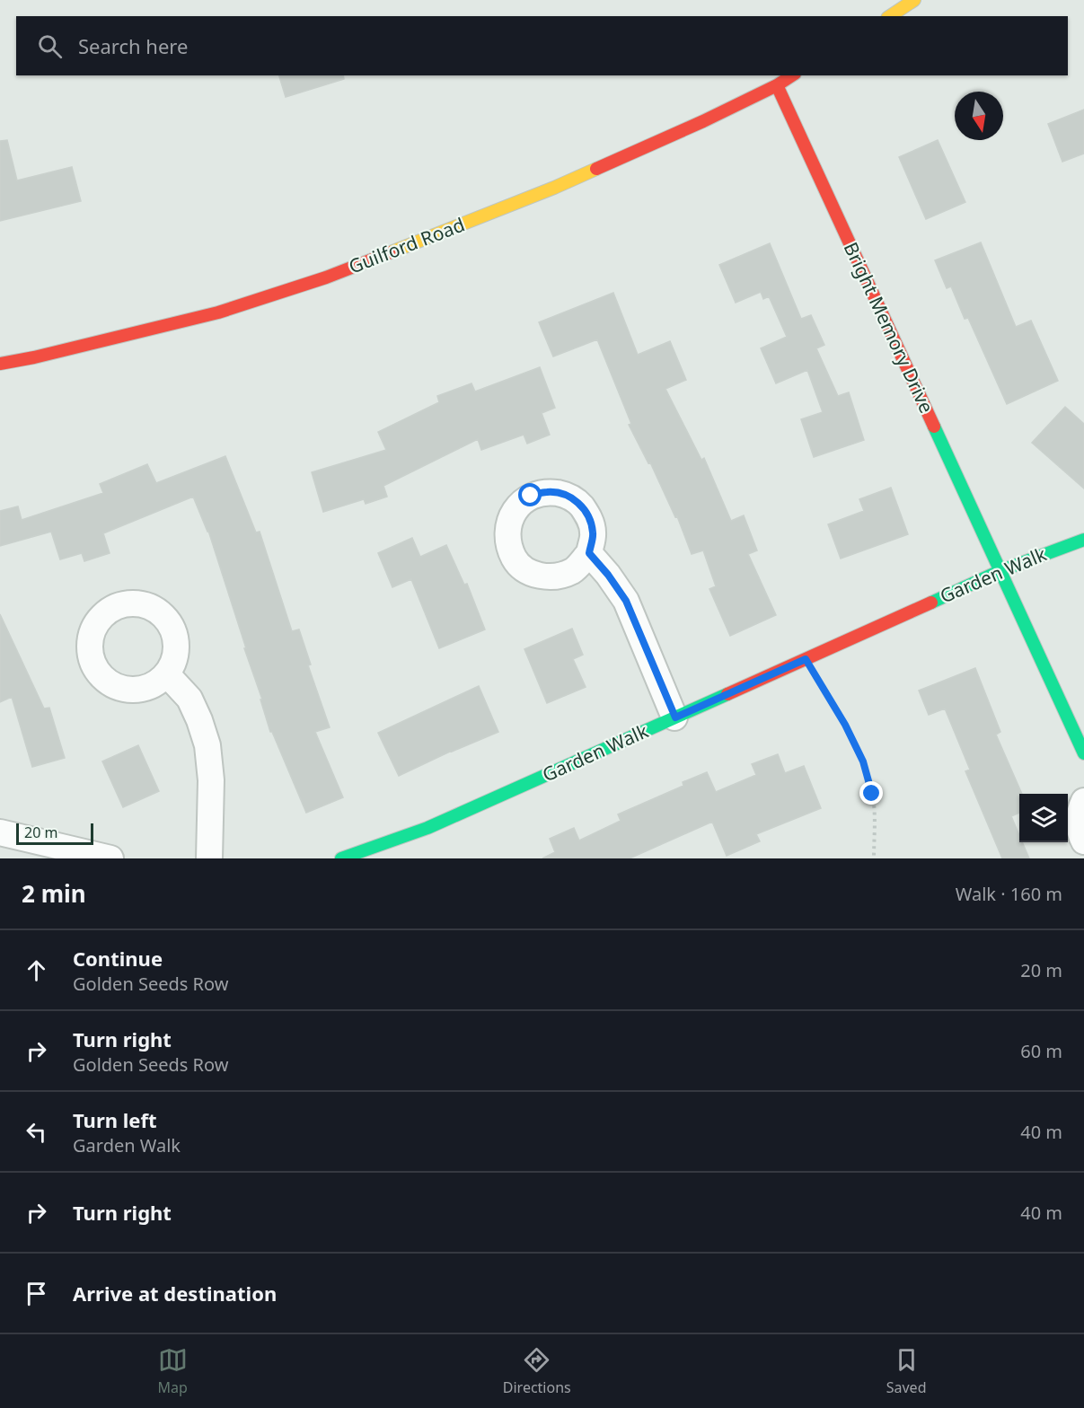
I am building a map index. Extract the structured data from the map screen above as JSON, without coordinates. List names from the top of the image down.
{
  "streets": {
    "street": ["Guilford Road", "Bright Memory Drive", "Garden Walk"]
  },
  "crossings": [
    ["Guilford Road", "Bright Memory Drive"],
    ["Bright Memory Drive", "Garden Walk"]
  ],
  "scale_bar": "20 m",
  "north": "bottom",
  "page": {
    "search": "Search here",
    "scale": "20 m",
    "heading": ["2 min", "Walk · 160 m"],
    "list": [
      ["Continue", "Golden Seeds Row", "20 m"],
      ["Turn right", "Golden Seeds Row", "60 m"],
      ["Turn left", "Garden Walk", "40 m"],
      ["Turn right", "40 m"],
      "Arrive at destination"
    ],
    "nav": ["Map", "Directions", "Saved"]
  }
}
